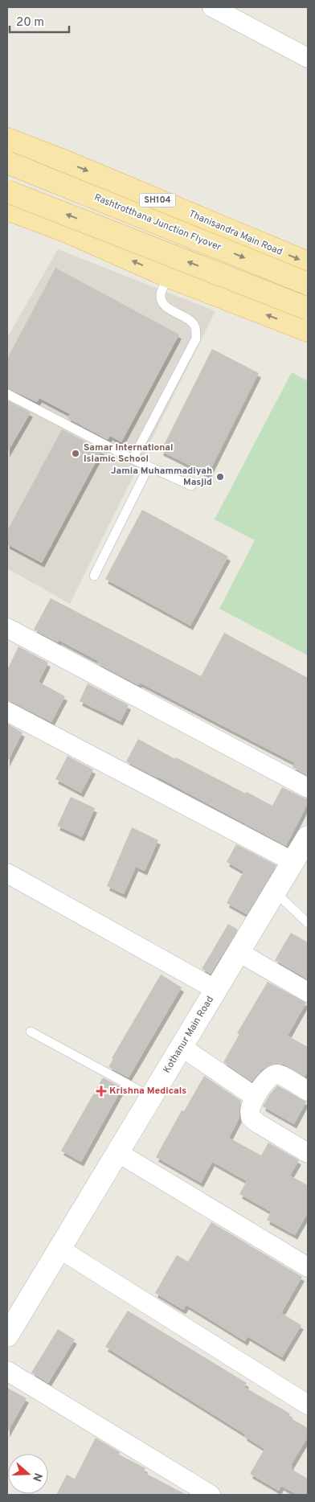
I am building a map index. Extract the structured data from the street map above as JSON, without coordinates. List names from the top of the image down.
{
  "streets": {
    "main road": [
      "SH104",
      "Rashtrotthana Junction Flyover",
      "Thanisandra Main Road",
      "Kothanur Main Road"
    ]
  },
  "places": {
    "other": ["Samar International Islamic School", "Jamia Muhammadiyah Masjid"],
    "health": ["Krishna Medicals"]
  },
  "scale_bar": "20 m",
  "north": "right"
}
